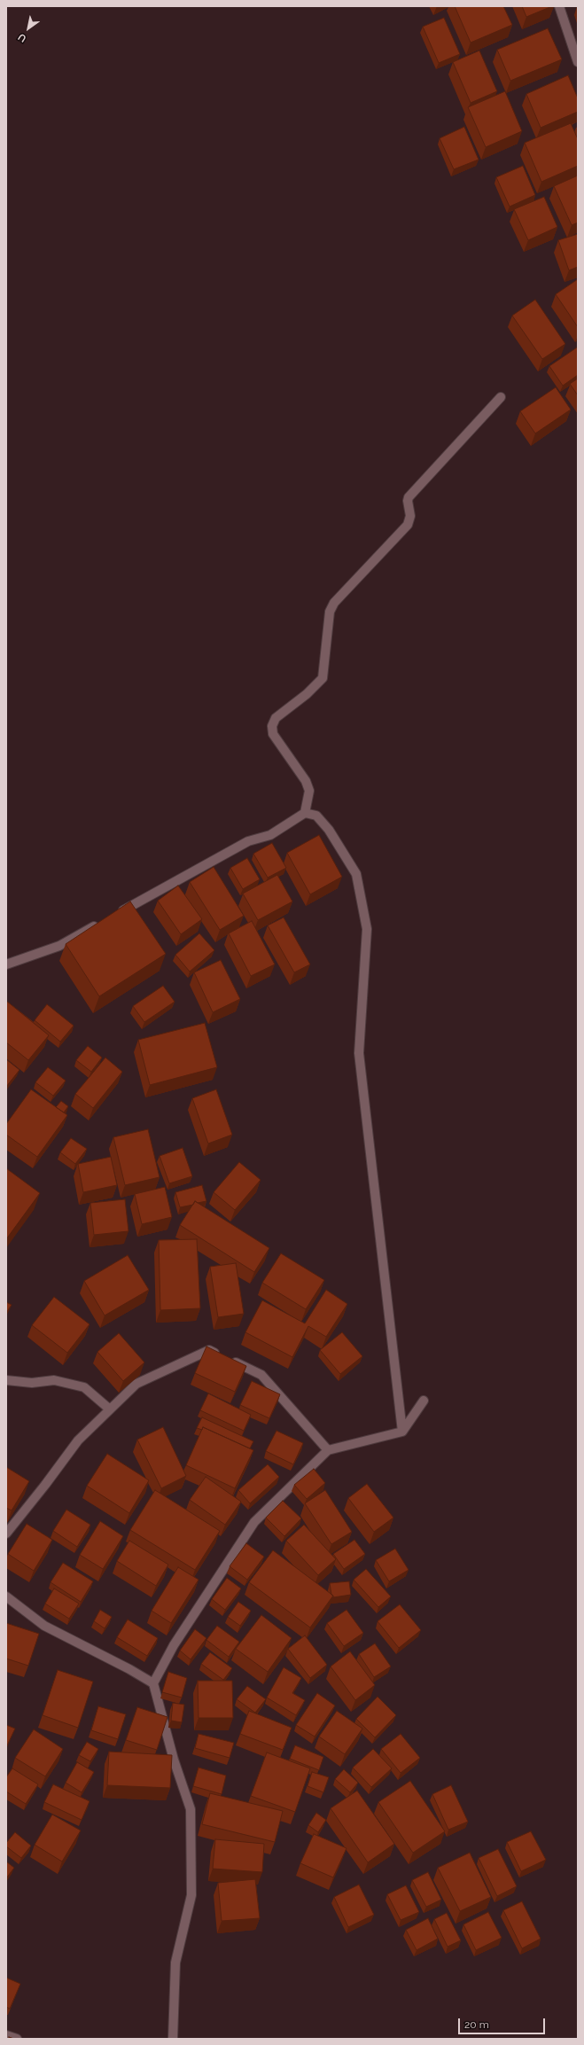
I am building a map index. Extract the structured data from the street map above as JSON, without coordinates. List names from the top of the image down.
{
  "scale_bar": "20 m",
  "north": "bottom left"
}
